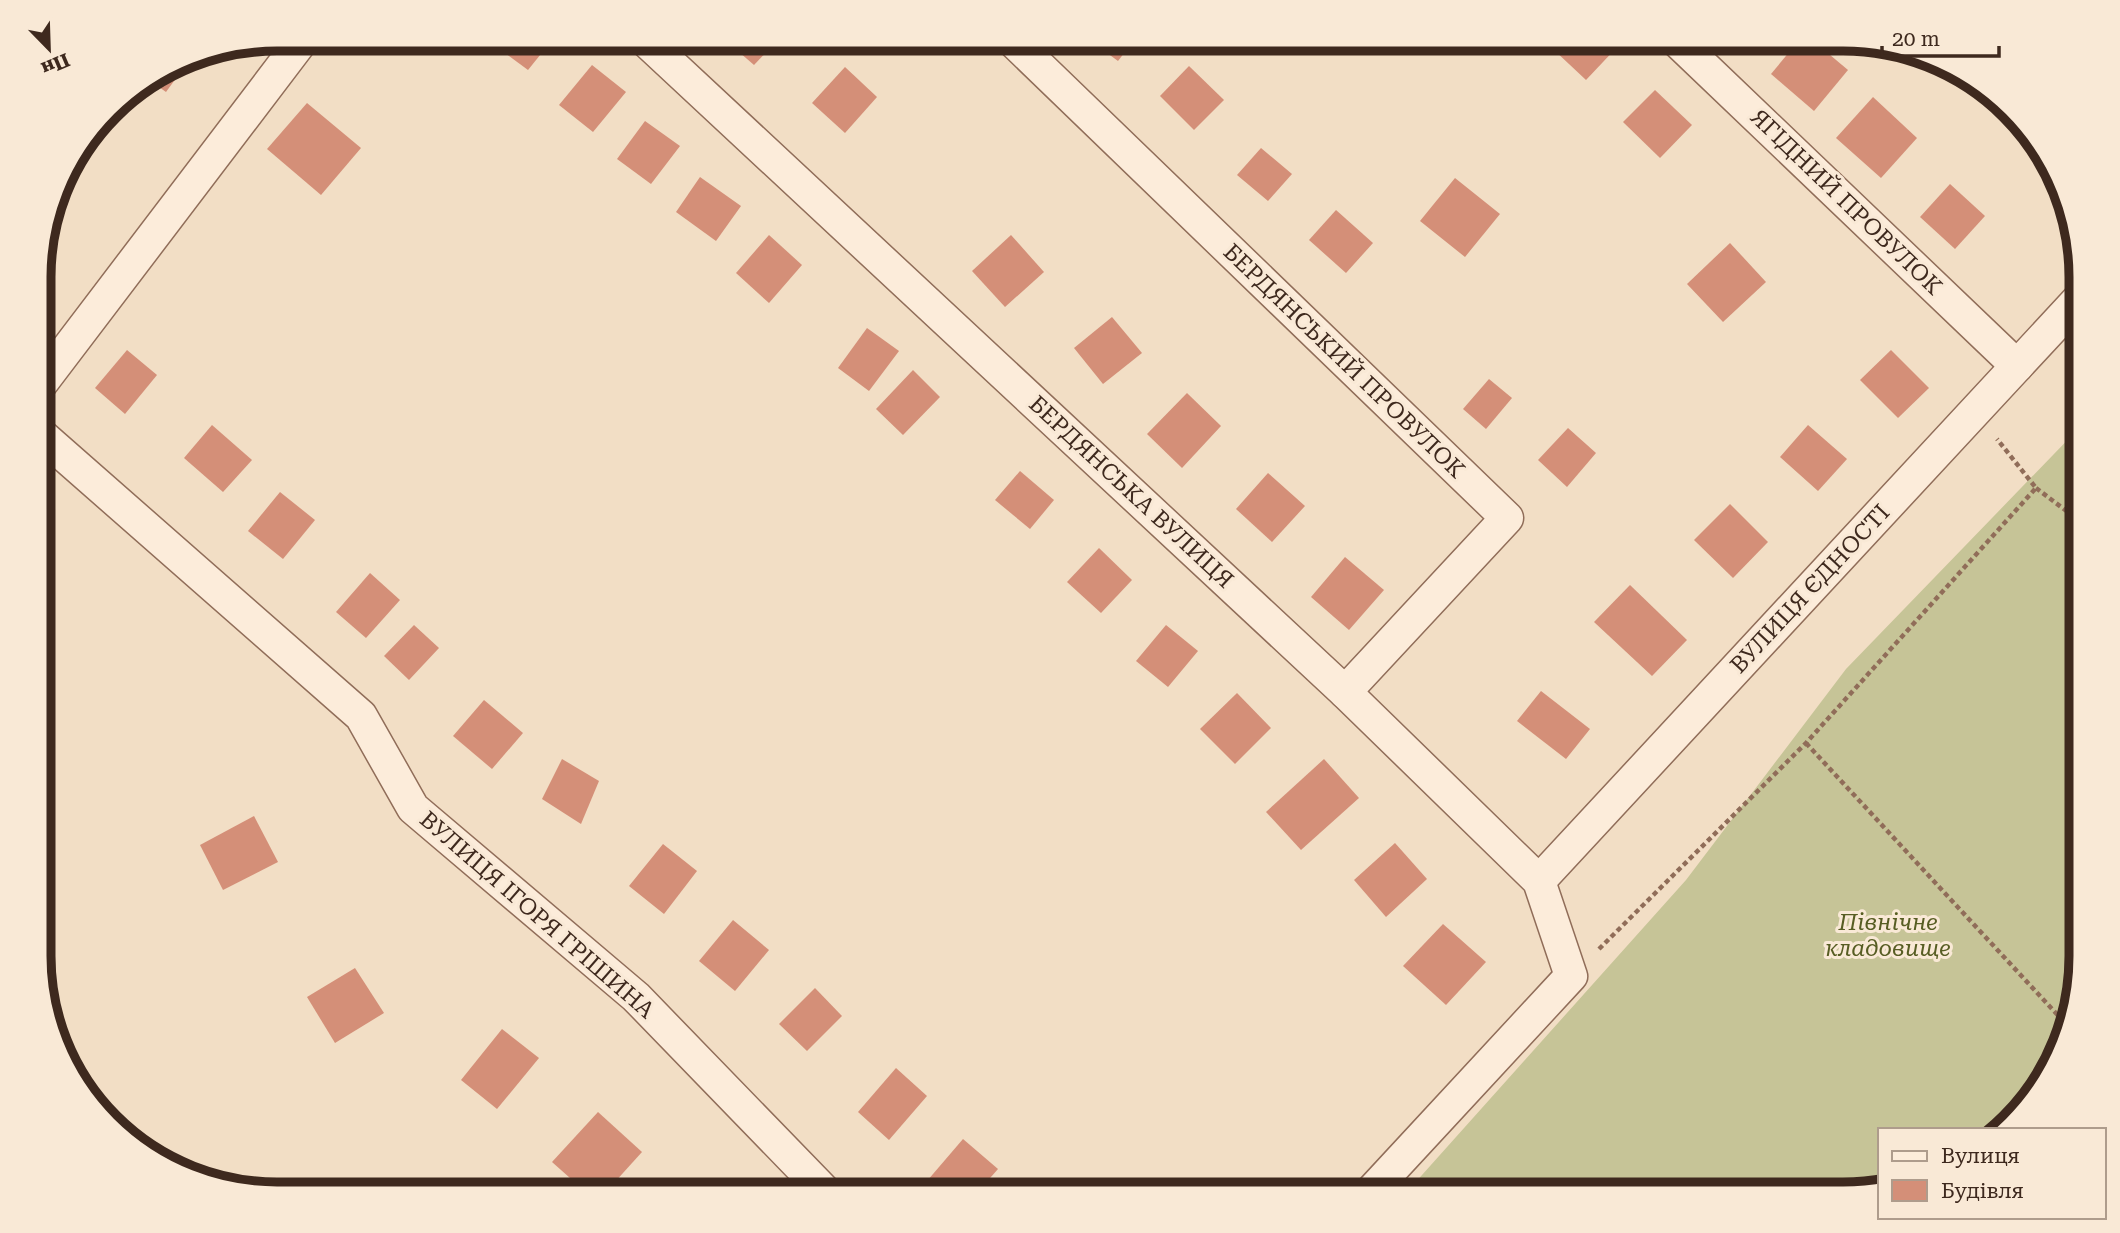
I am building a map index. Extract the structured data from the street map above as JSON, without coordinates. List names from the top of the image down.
{
  "streets": {
    "street": [
      "ЯГІДНИЙ ПРОВУЛОК",
      "БЕРДЯНСЬКИЙ ПРОВУЛОК",
      "БЕРДЯНСЬКА ВУЛИЦЯ",
      "ВУЛИЦЯ ЄДНОСТІ",
      "ВУЛИЦЯ ІГОРЯ ГРІШИНА"
    ]
  },
  "crossings": [
    ["ЯГІДНИЙ ПРОВУЛОК", "ВУЛИЦЯ ЄДНОСТІ"],
    ["БЕРДЯНСЬКИЙ ПРОВУЛОК", "БЕРДЯНСЬКА ВУЛИЦЯ"],
    ["БЕРДЯНСЬКА ВУЛИЦЯ", "ВУЛИЦЯ ЄДНОСТІ"]
  ],
  "parks": ["Північне кладовище"],
  "legend": ["Вулиця", "Будівля"],
  "scale_bar": "20 m",
  "north": "bottom right"
}
